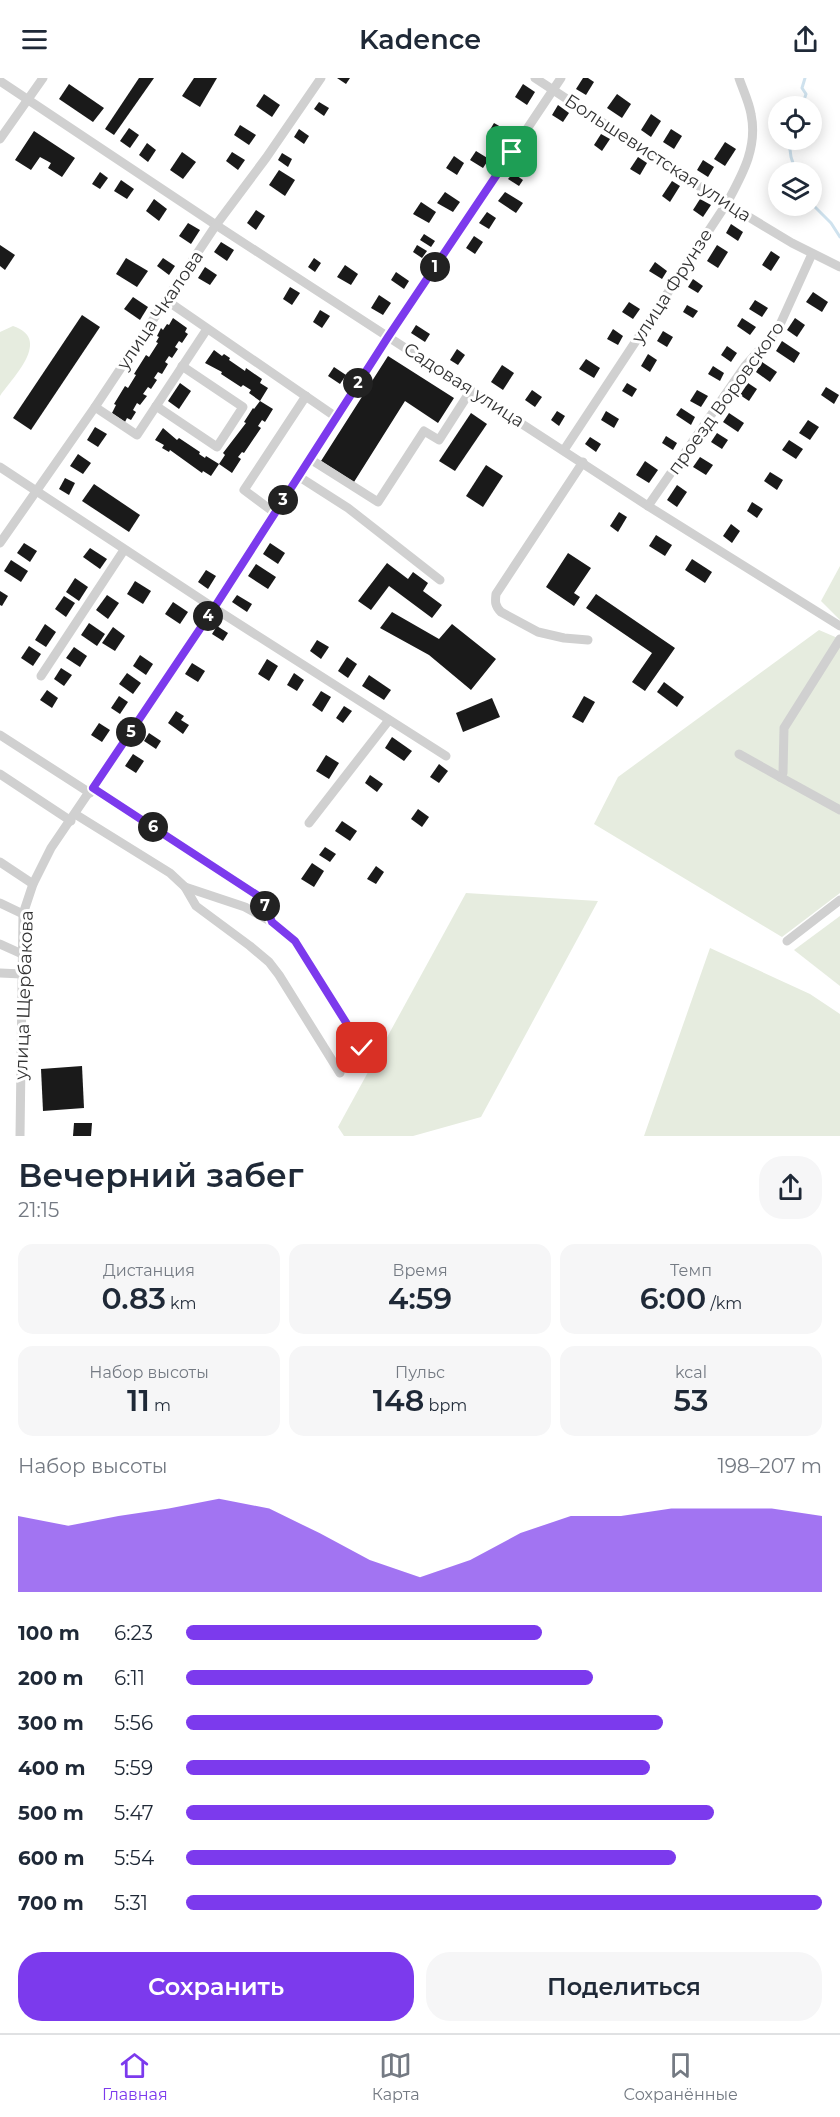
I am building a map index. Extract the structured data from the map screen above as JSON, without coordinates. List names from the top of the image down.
{
  "streets": {
    "street": [
      "Большевистская улица",
      "улица Фрунзе",
      "улица Чкалова",
      "Садовая улица",
      "проезд Воровского",
      "улица Щербакова"
    ]
  },
  "crossings": [
    ["Большевистская улица", "улица Фрунзе"],
    ["Большевистская улица", "проезд Воровского"],
    ["Большевистская улица", "улица Щербакова"],
    ["улица Фрунзе", "Садовая улица"],
    ["улица Чкалова", "Садовая улица"],
    ["Садовая улица", "проезд Воровского"],
    ["Садовая улица", "улица Щербакова"]
  ],
  "page": {
    "header": "Kadence",
    "pins": [
      "1",
      "2",
      "3",
      "4",
      "5",
      "6",
      "7"
    ],
    "heading": ["Вечерний забег", "21:15"],
    "stats": [
      ["Дистанция", "0.83 km"],
      ["Время", "4:59"],
      ["Темп", "6:00 /km"],
      ["Набор высоты", "11 m"],
      ["Пульс", "148 bpm"],
      ["kcal", "53"]
    ],
    "chart": ["Набор высоты", "198–207 m"],
    "list": [
      {
        "name": "100 m",
        "note": "6:23"
      },
      {
        "name": "200 m",
        "note": "6:11"
      },
      {
        "name": "300 m",
        "note": "5:56"
      },
      {
        "name": "400 m",
        "note": "5:59"
      },
      {
        "name": "500 m",
        "note": "5:47"
      },
      {
        "name": "600 m",
        "note": "5:54"
      },
      {
        "name": "700 m",
        "note": "5:31"
      }
    ],
    "buttons": ["Сохранить", "Поделиться"],
    "tabs": ["Главная", "Карта", "Сохранённые"]
  }
}
